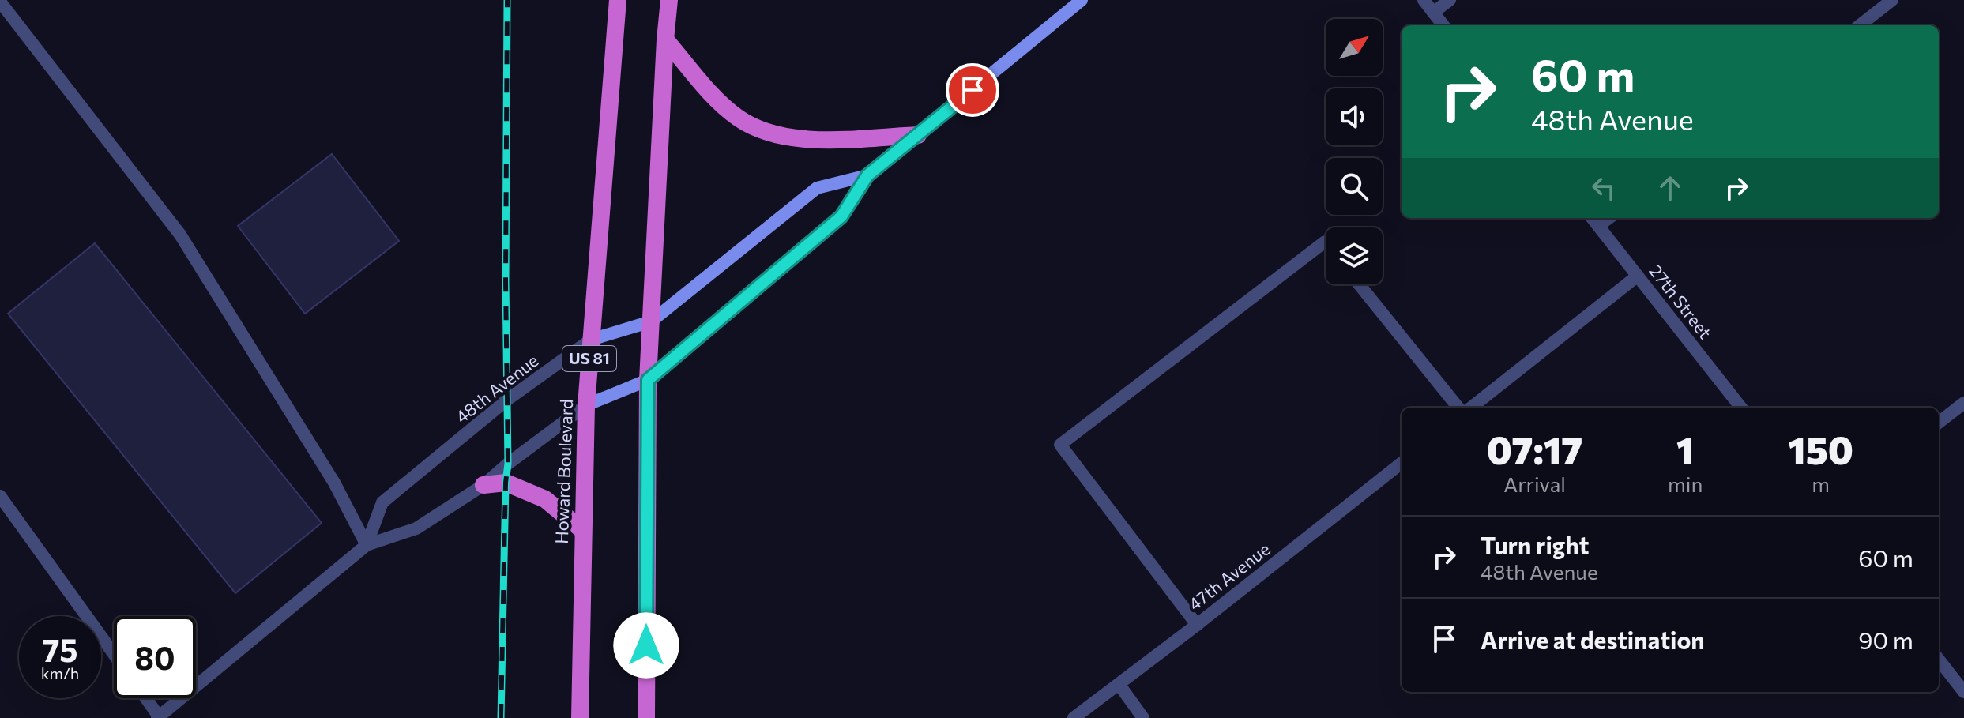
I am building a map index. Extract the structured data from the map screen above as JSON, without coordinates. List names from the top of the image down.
{
  "streets": {
    "highway": ["US 81", "Howard Boulevard"],
    "main road": ["48th Avenue"],
    "street": ["27th Street", "47th Avenue"]
  },
  "crossings": [
    ["48th Avenue", "Howard Boulevard"]
  ],
  "north": "top right",
  "page": {
    "turn": ["60 m", "48th Avenue"],
    "eta": [
      "07:17",
      "Arrival",
      "1",
      "min",
      "150",
      "m"
    ],
    "list": [
      {
        "name": "Turn right",
        "note": "48th Avenue",
        "value": "60 m"
      },
      {
        "name": "Arrive at destination",
        "value": "90 m"
      }
    ],
    "speed": "75 km/h",
    "limit": "80"
  }
}
